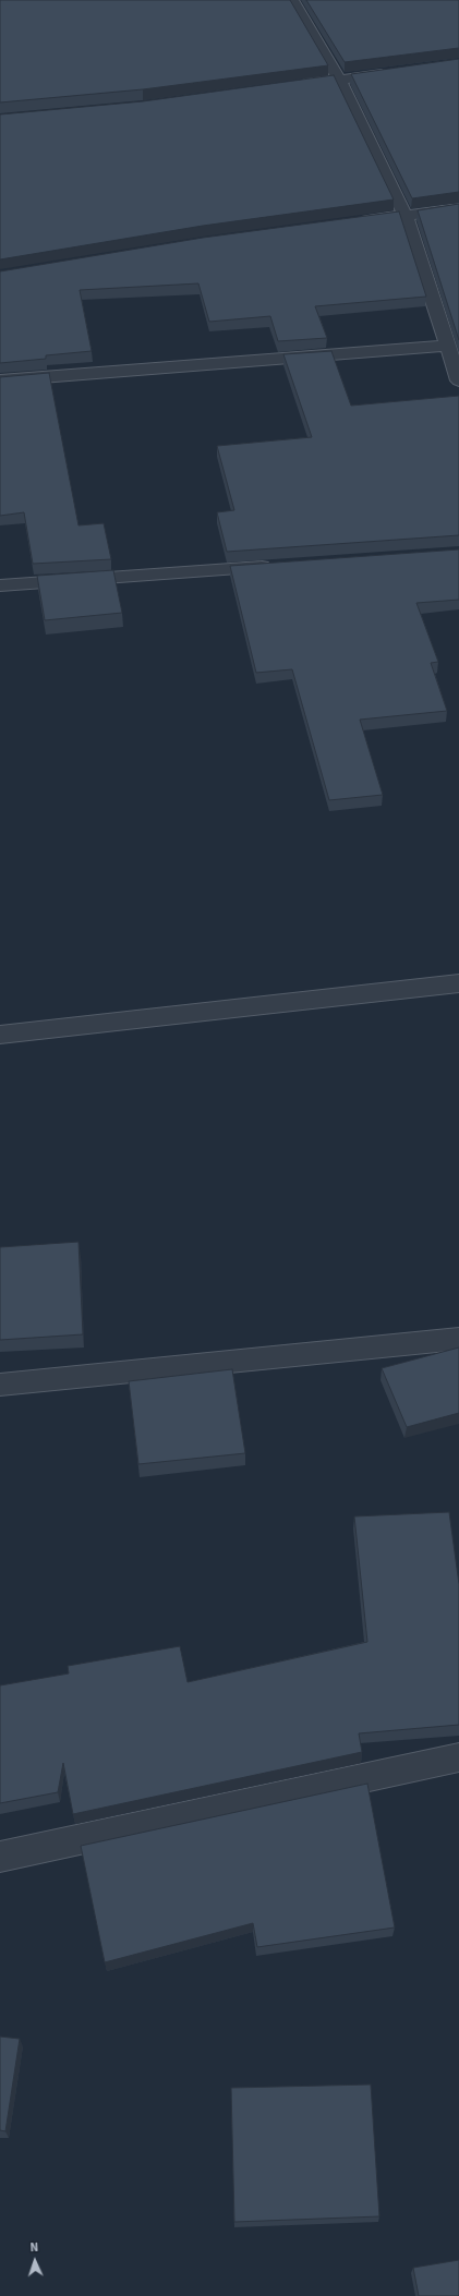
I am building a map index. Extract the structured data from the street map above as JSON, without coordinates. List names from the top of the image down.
{
  "north": "top"
}
